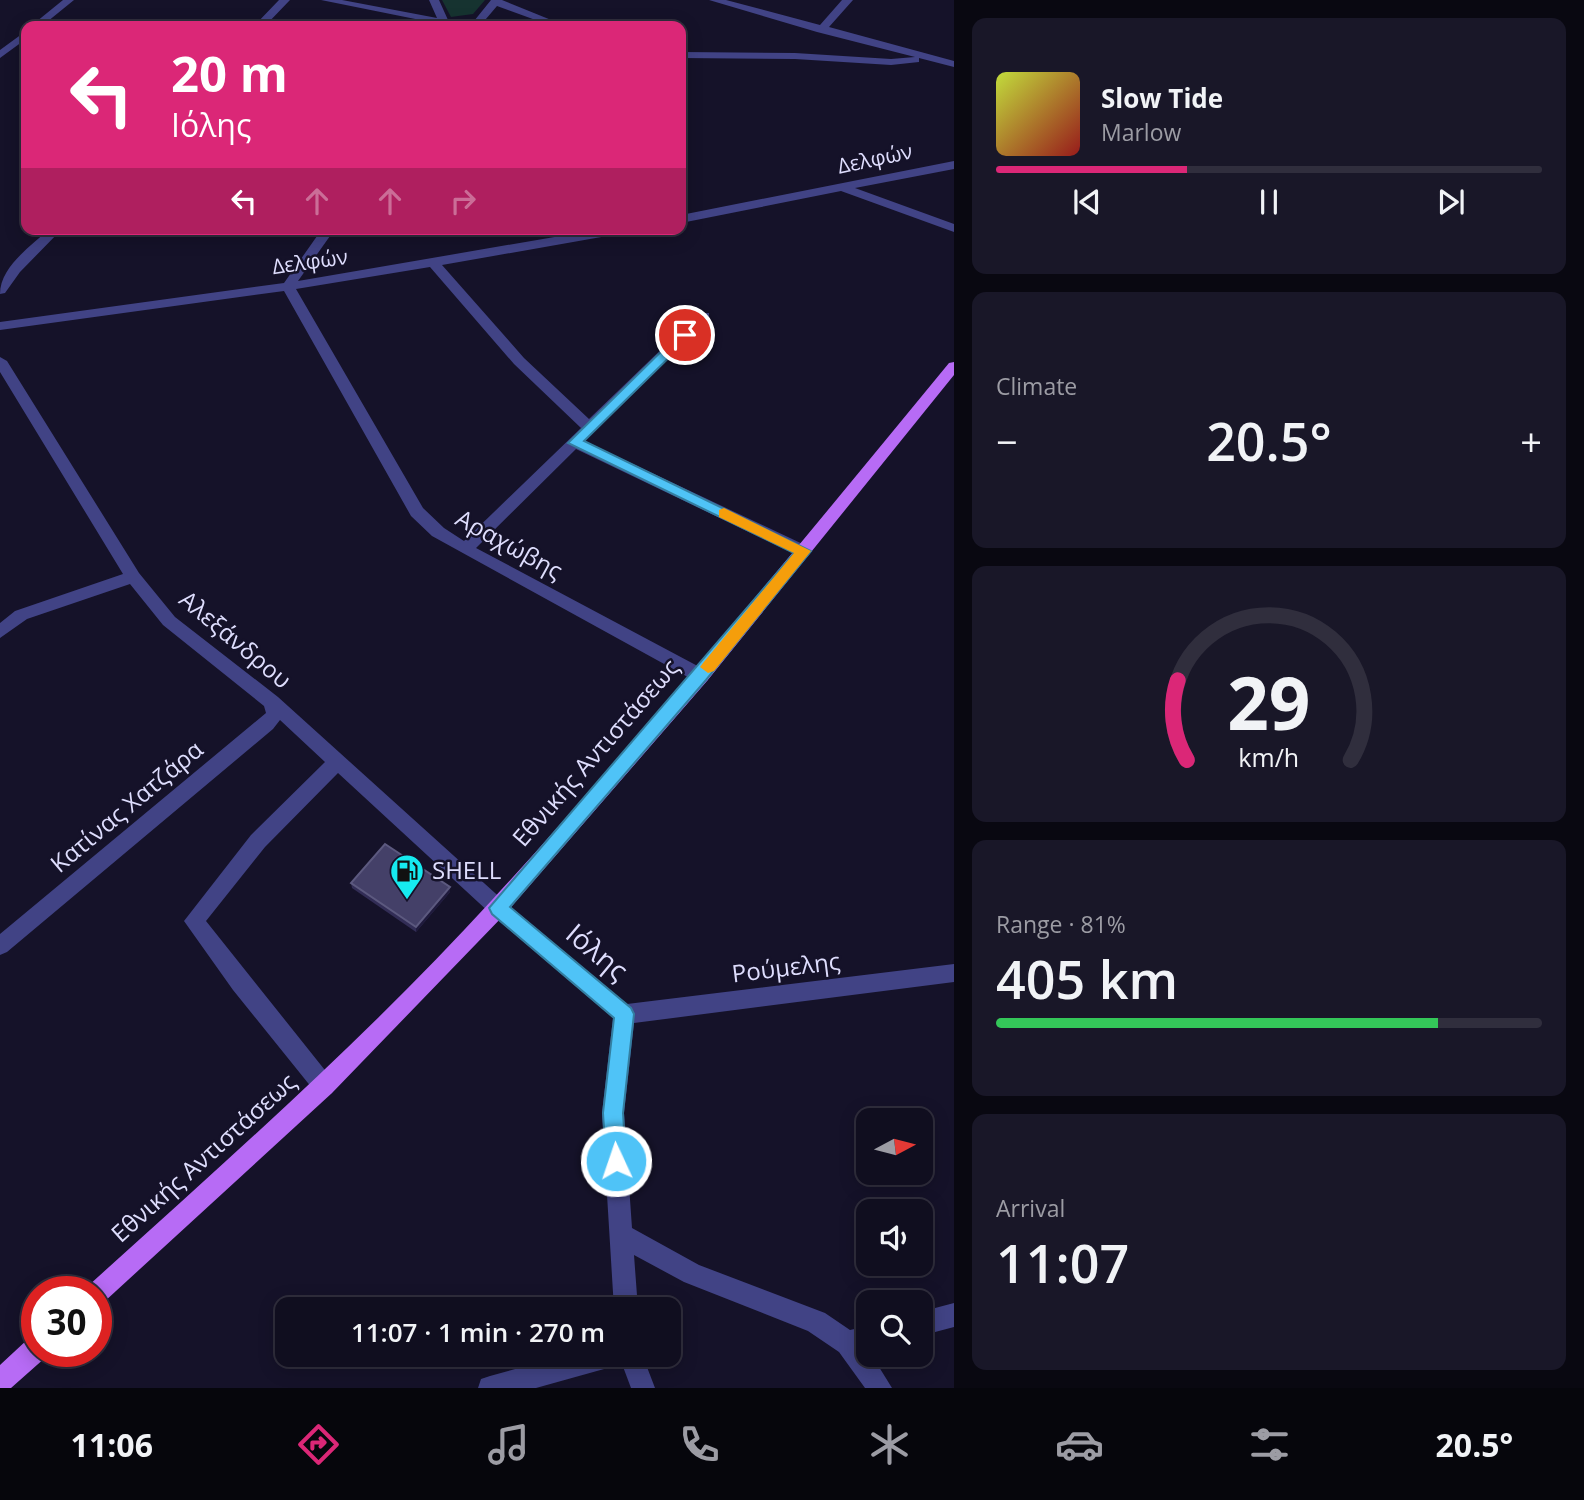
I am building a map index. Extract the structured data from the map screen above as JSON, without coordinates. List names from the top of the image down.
{
  "streets": {
    "main road": ["Εθνικής Αντιστάσεως"],
    "street": [
      "Δελφών",
      "Αραχώβης",
      "Αλεξάνδρου",
      "Κατίνας Χατζάρα",
      "Ιόλης",
      "Ρούμελης"
    ]
  },
  "crossings": [
    ["Δελφών", "Αραχώβης"],
    ["Αραχώβης", "Εθνικής Αντιστάσεως"],
    ["Αλεξάνδρου", "Εθνικής Αντιστάσεως"],
    ["Αλεξάνδρου", "Κατίνας Χατζάρα"],
    ["Αλεξάνδρου", "Ιόλης"],
    ["Εθνικής Αντιστάσεως", "Ιόλης"],
    ["Ιόλης", "Ρούμελης"]
  ],
  "places": {
    "fuel station": ["SHELL"]
  },
  "north": "right",
  "page": {
    "turn": ["20 m", "Ιόλης"],
    "song": ["Slow Tide", "Marlow"],
    "tile": [
      "Climate",
      ["Range · 81%", "405 km"],
      ["Arrival", "11:07"]
    ],
    "heat": ["−", "20.5°", "+"],
    "limit": "30",
    "trip": "11:07 · 1 min · 270 m",
    "tabs": ["11:06", "20.5°"],
    "gauge": ["29", "km/h"]
  }
}
